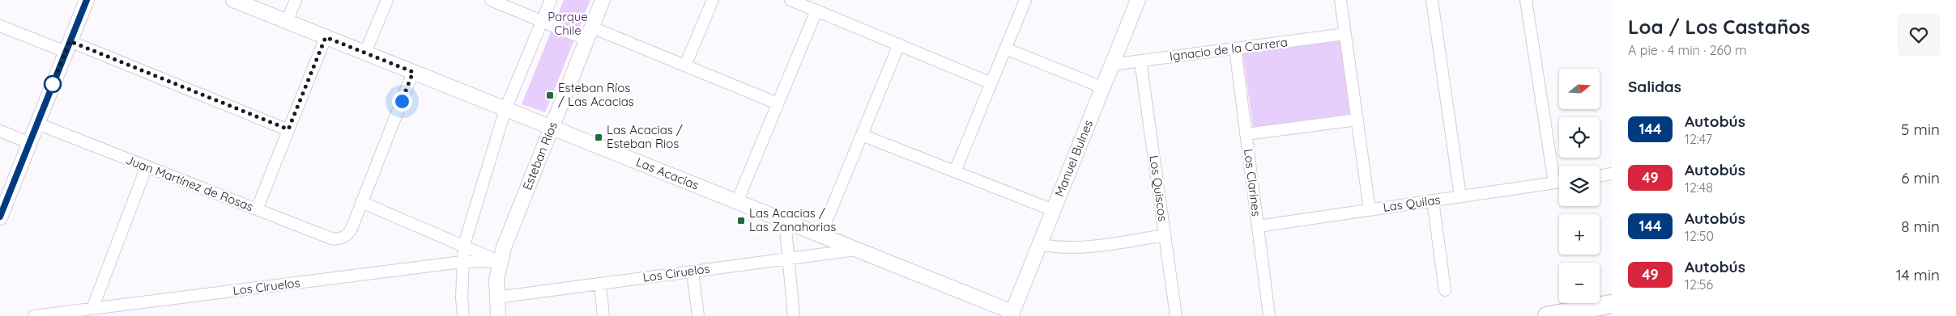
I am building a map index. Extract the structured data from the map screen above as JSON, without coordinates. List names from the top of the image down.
{
  "streets": {
    "street": [
      "Ignacio de la Carrera",
      "Esteban Ríos",
      "Manuel Bulnes",
      "Las Acacias",
      "Los Clarines",
      "Juan Martínez de Rosas",
      "Los Quiscos",
      "Las Quilas",
      "Los Ciruelos"
    ]
  },
  "crossings": [
    ["Ignacio de la Carrera", "Manuel Bulnes"],
    ["Ignacio de la Carrera", "Los Clarines"],
    ["Ignacio de la Carrera", "Los Quiscos"],
    ["Esteban Ríos", "Las Acacias"],
    ["Esteban Ríos", "Los Ciruelos"],
    ["Manuel Bulnes", "Las Acacias"],
    ["Las Acacias", "Los Ciruelos"],
    ["Los Clarines", "Las Quilas"]
  ],
  "parks": ["Parque Chile"],
  "places": {
    "transit": ["Esteban Ríos / Las Acacias", "Las Acacias / Esteban Rios", "Las Acacias / Las Zanahorias"]
  },
  "lines": ["bus line 144"],
  "north": "right",
  "page": {
    "heading": [
      ["Loa / Los Castaños", "A pie · 4 min · 260 m"],
      "Salidas"
    ],
    "map_buttons": ["+", "−"],
    "list": [
      {
        "mark": "144",
        "name": "Autobús",
        "note": "12:47",
        "value": "5 min"
      },
      {
        "mark": "49",
        "name": "Autobús",
        "note": "12:48",
        "value": "6 min"
      },
      {
        "mark": "144",
        "name": "Autobús",
        "note": "12:50",
        "value": "8 min"
      },
      {
        "mark": "49",
        "name": "Autobús",
        "note": "12:56",
        "value": "14 min"
      }
    ]
  }
}
